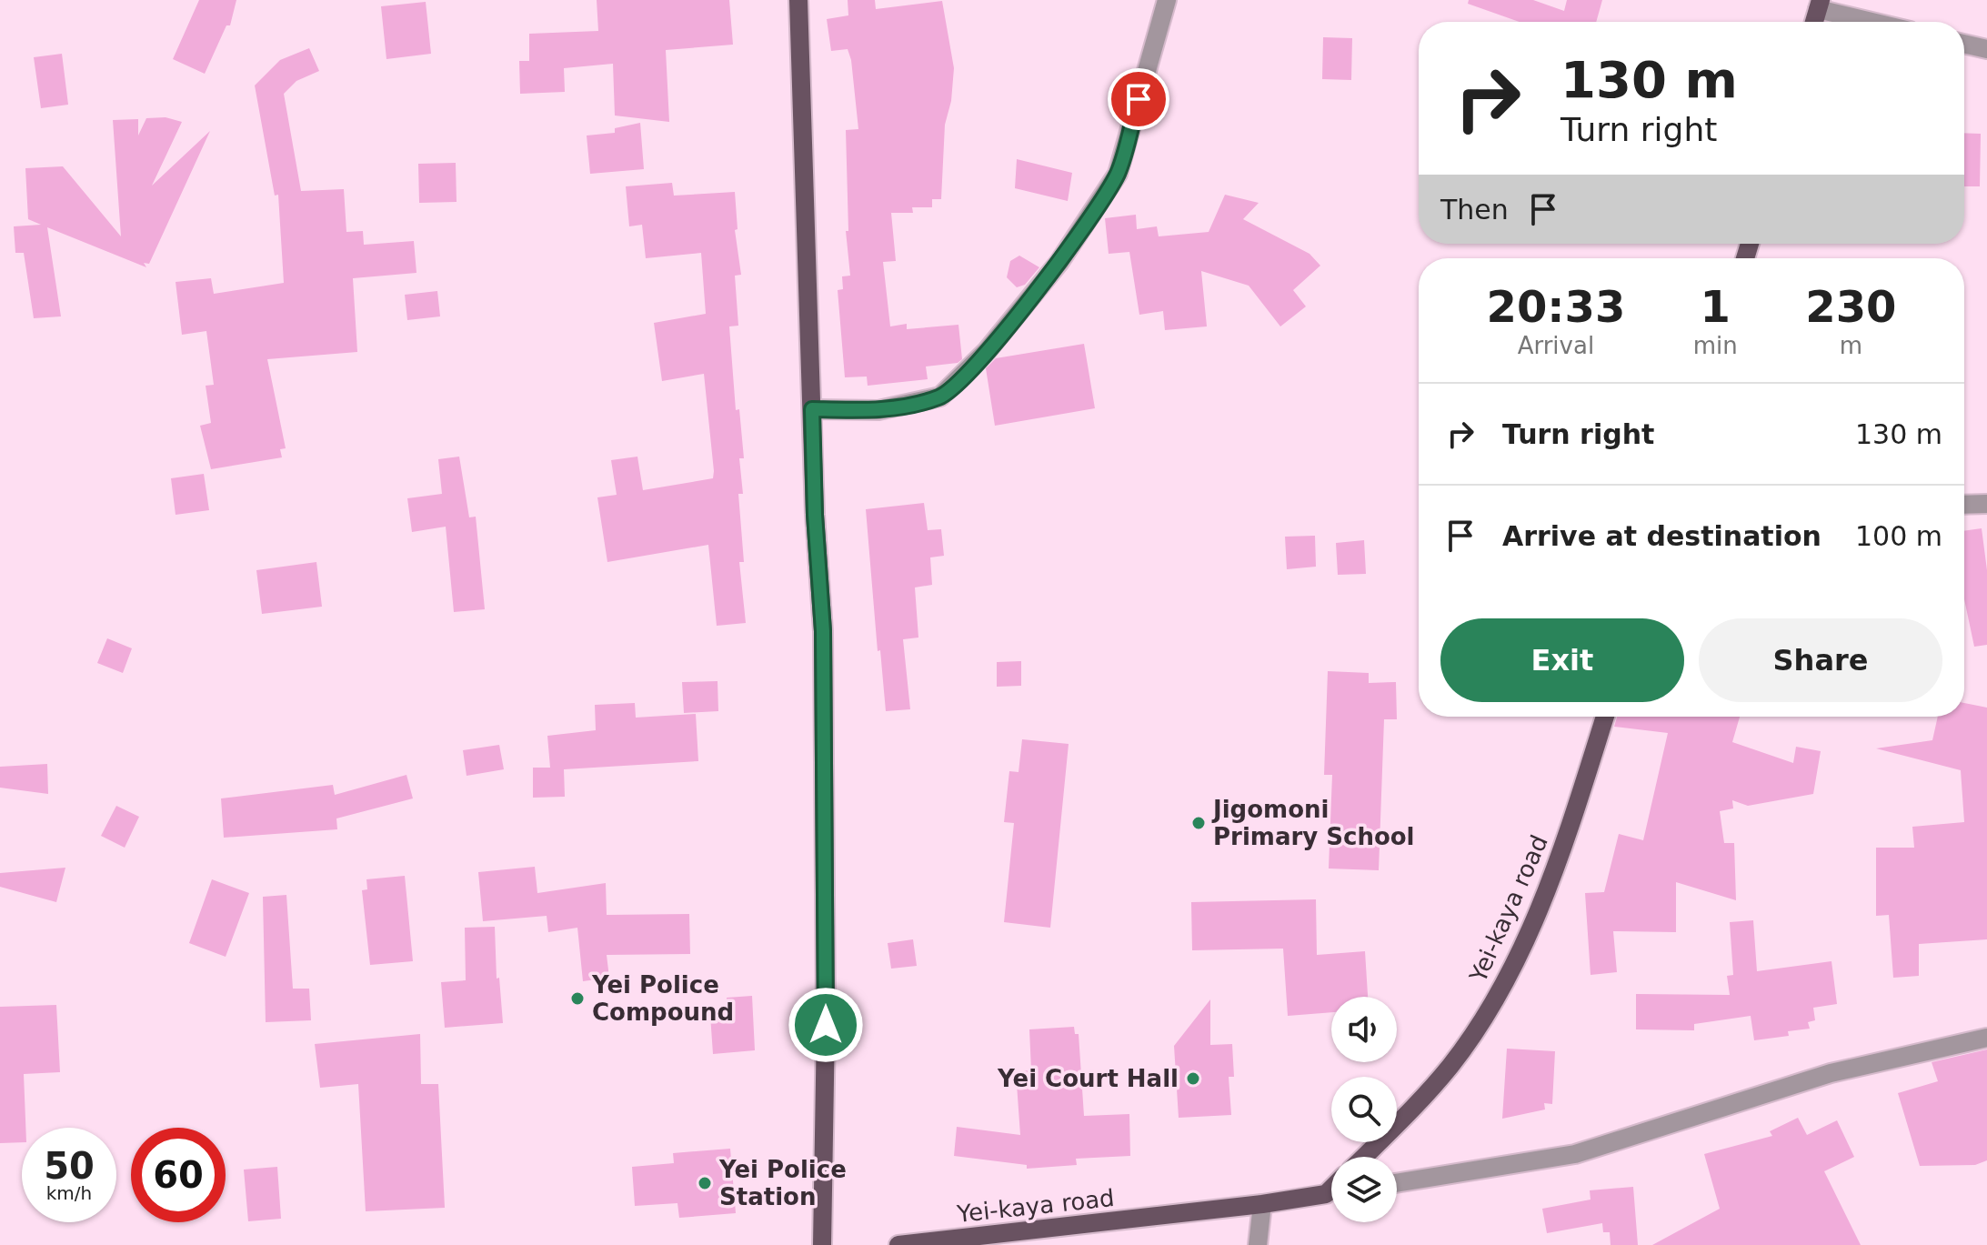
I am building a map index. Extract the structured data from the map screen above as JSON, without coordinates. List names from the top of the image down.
{
  "streets": {
    "main road": ["Yei-kaya road"]
  },
  "places": [
    "Jigomoni Primary School",
    "Yei Police Compound",
    "Yei Court Hall",
    "Yei Police Station"
  ],
  "page": {
    "turn": ["130 m", "Turn right"],
    "then": "Then",
    "eta": [
      "20:33",
      "Arrival",
      "1",
      "min",
      "230",
      "m"
    ],
    "list": [
      {
        "name": "Turn right",
        "value": "130 m"
      },
      {
        "name": "Arrive at destination",
        "value": "100 m"
      }
    ],
    "buttons": ["Exit", "Share"],
    "speed": "50 km/h",
    "limit": "60"
  }
}
